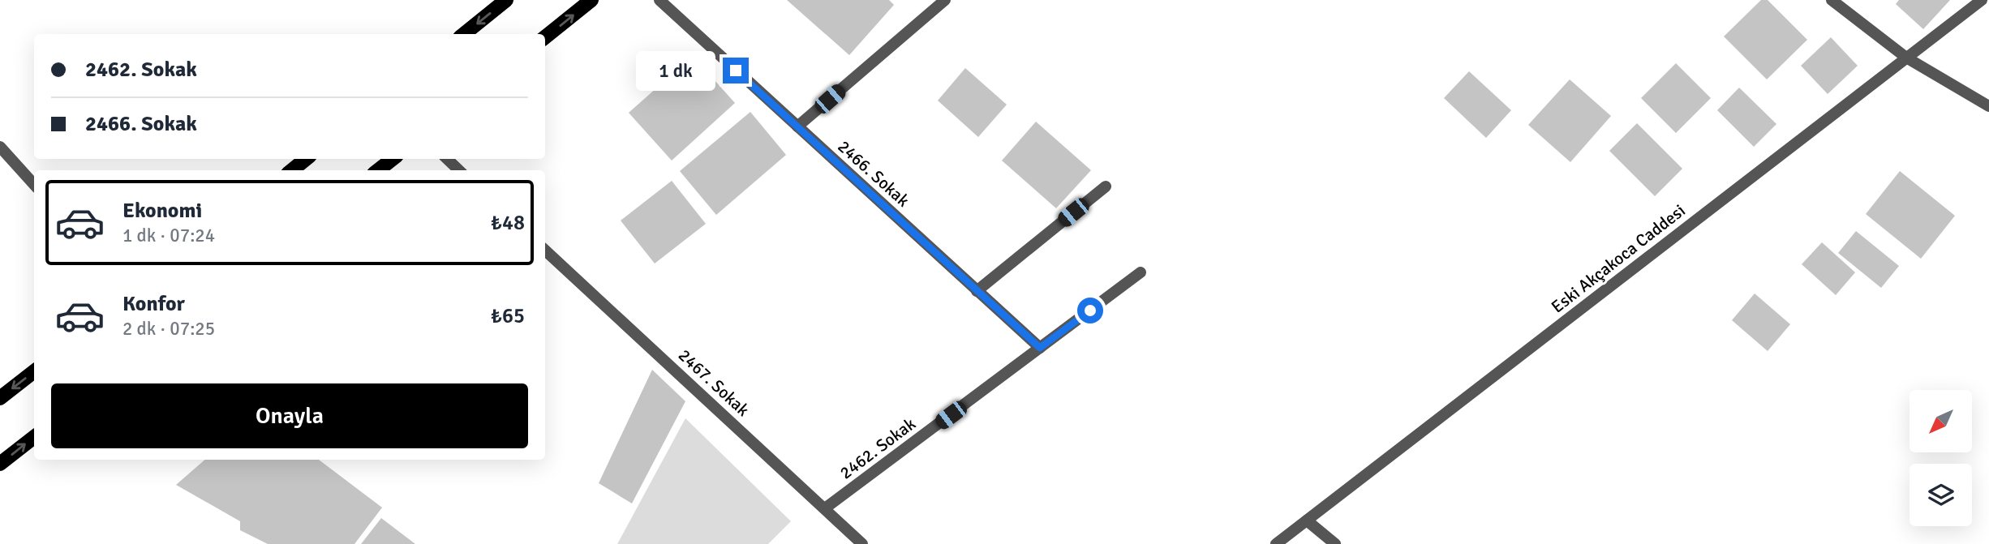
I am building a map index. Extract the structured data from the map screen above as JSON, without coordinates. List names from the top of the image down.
{
  "streets": {
    "street": [
      "2466. Sokak",
      "Eski Akçakoca Caddesi",
      "2467. Sokak",
      "2462. Sokak"
    ]
  },
  "crossings": [
    ["2466. Sokak", "2462. Sokak"],
    ["2467. Sokak", "2462. Sokak"]
  ],
  "north": "bottom left",
  "page": {
    "banner": ["2462. Sokak", "2466. Sokak"],
    "bubble": "1 dk",
    "list": [
      {
        "name": "Ekonomi",
        "note": "1 dk · 07:24",
        "value": "₺48"
      },
      {
        "name": "Konfor",
        "note": "2 dk · 07:25",
        "value": "₺65"
      }
    ],
    "buttons": "Onayla"
  }
}
